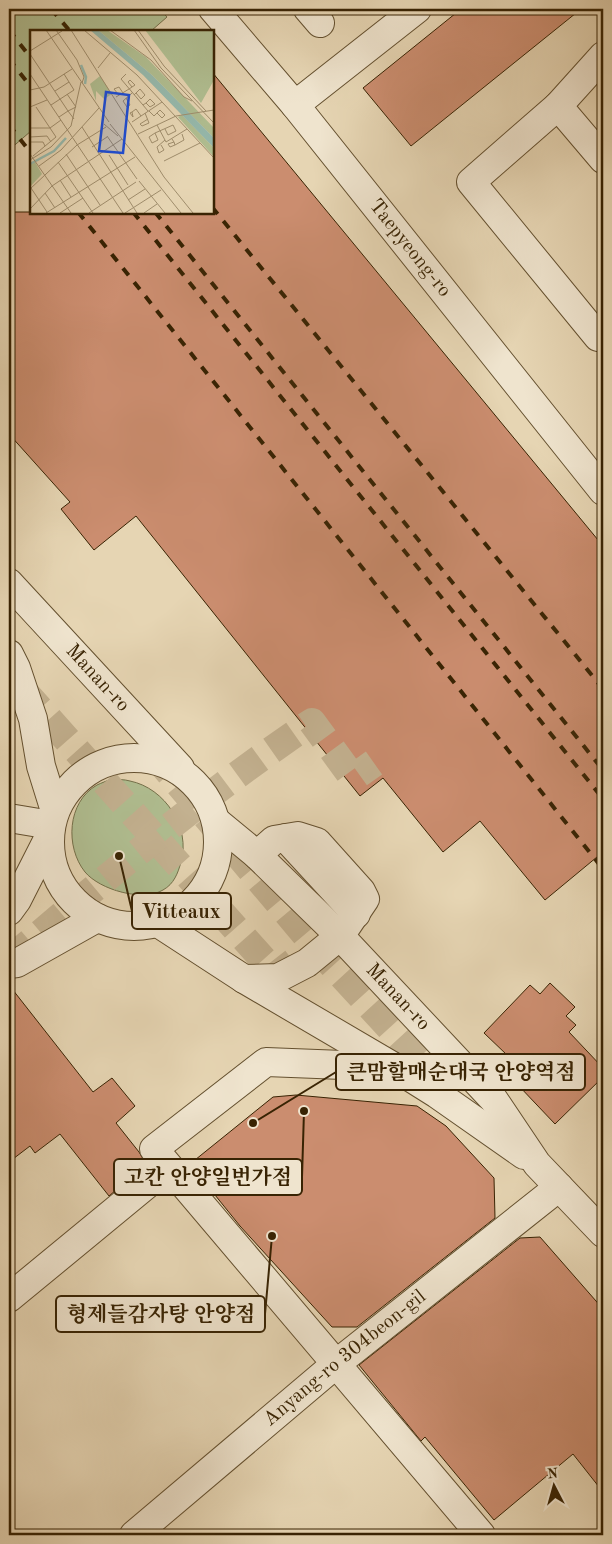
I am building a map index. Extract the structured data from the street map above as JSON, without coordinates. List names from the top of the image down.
{
  "streets": {
    "street": ["Taepyeong-ro", "Manan-ro", "Anyang-ro 304beon-gil"]
  },
  "crossings": [
    ["Manan-ro", "Anyang-ro 304beon-gil"]
  ],
  "places": [
    "Vitteaux",
    "고칸 안양일번가점",
    "큰맘할매순대국 안양역점",
    "형제들감자탕 안양점"
  ],
  "north": "top"
}
